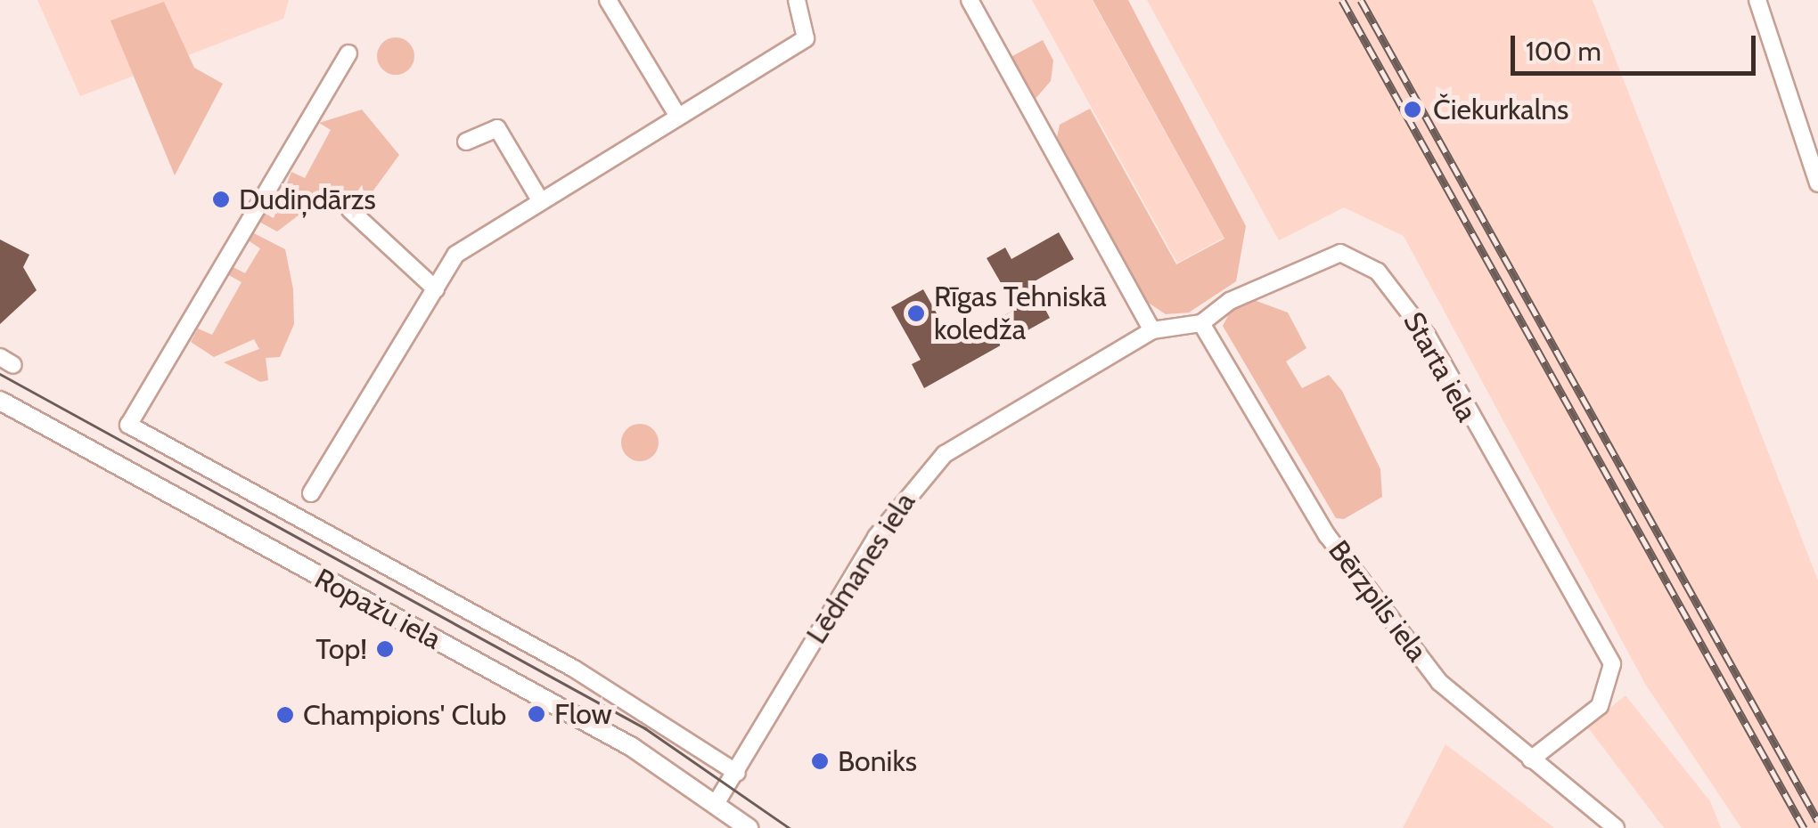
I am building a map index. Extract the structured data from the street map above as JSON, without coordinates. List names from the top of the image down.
{
  "streets": {
    "street": [
      "Starta iela",
      "Lēdmanes iela",
      "Bērzpils iela",
      "Ropažu iela"
    ]
  },
  "crossings": [
    ["Starta iela", "Lēdmanes iela"],
    ["Starta iela", "Bērzpils iela"],
    ["Lēdmanes iela", "Ropažu iela"]
  ],
  "places": [
    "Čiekurkalns",
    "Dudiņdārzs",
    "Rīgas Tehniskā koledža",
    "Top!",
    "Flow",
    "Champions' Club",
    "Boniks"
  ],
  "scale_bar": "100 m"
}
